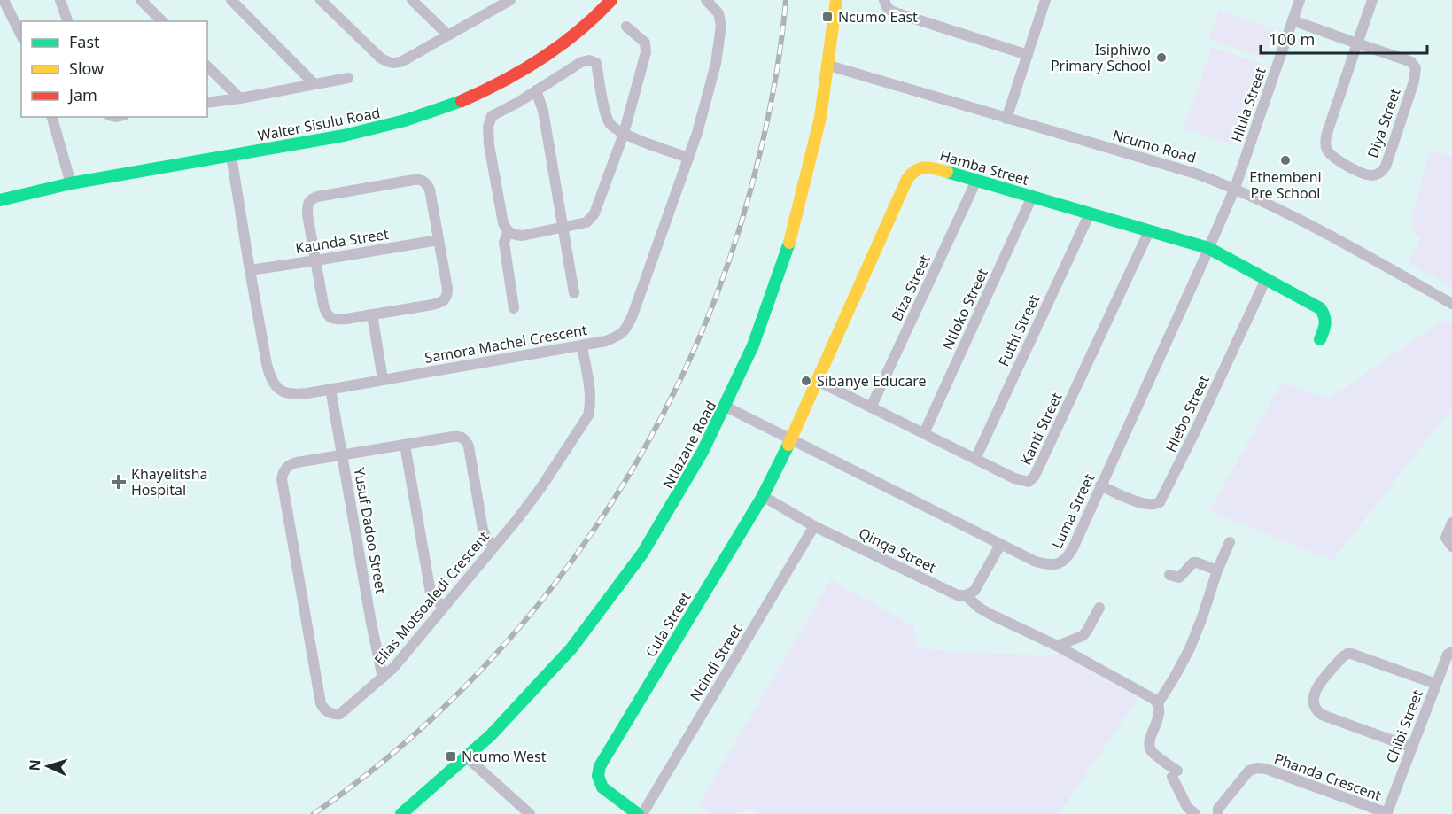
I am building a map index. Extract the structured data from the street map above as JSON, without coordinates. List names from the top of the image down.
{
  "streets": {
    "street": [
      "Hlula Street",
      "Diya Street",
      "Walter Sisulu Road",
      "Ncumo Road",
      "Hamba Street",
      "Kaunda Street",
      "Biza Street",
      "Ntloko Street",
      "Futhi Street",
      "Samora Machel Crescent",
      "Hlebo Street",
      "Kanti Street",
      "Ntlazane Road",
      "Luma Street",
      "Yusuf Dadoo Street",
      "Qinqa Street",
      "Elias Motsoaledi Crescent",
      "Cula Street",
      "Ncindi Street",
      "Chibi Street",
      "Phanda Crescent"
    ]
  },
  "crossings": [
    ["Hlula Street", "Diya Street"],
    ["Hlula Street", "Ncumo Road"],
    ["Hlula Street", "Luma Street"],
    ["Walter Sisulu Road", "Samora Machel Crescent"],
    ["Ncumo Road", "Ntlazane Road"],
    ["Ncumo Road", "Luma Street"],
    ["Hamba Street", "Biza Street"],
    ["Hamba Street", "Ntloko Street"],
    ["Hamba Street", "Futhi Street"],
    ["Hamba Street", "Kanti Street"],
    ["Hamba Street", "Luma Street"],
    ["Hamba Street", "Cula Street"],
    ["Kaunda Street", "Samora Machel Crescent"],
    ["Biza Street", "Kanti Street"],
    ["Ntloko Street", "Kanti Street"],
    ["Futhi Street", "Kanti Street"],
    ["Samora Machel Crescent", "Yusuf Dadoo Street"],
    ["Samora Machel Crescent", "Elias Motsoaledi Crescent"],
    ["Hlebo Street", "Luma Street"],
    ["Ntlazane Road", "Luma Street"],
    ["Luma Street", "Cula Street"],
    ["Yusuf Dadoo Street", "Elias Motsoaledi Crescent"],
    ["Qinqa Street", "Cula Street"],
    ["Qinqa Street", "Ncindi Street"],
    ["Chibi Street", "Phanda Crescent"]
  ],
  "places": {
    "transit": ["Ncumo East", "Ncumo West"],
    "other": ["Isiphiwo Primary School", "Ethembeni Pre School", "Sibanye Educare"],
    "health": ["Khayelitsha Hospital"]
  },
  "legend": ["Fast", "Slow", "Jam"],
  "scale_bar": "100 m",
  "north": "left"
}
